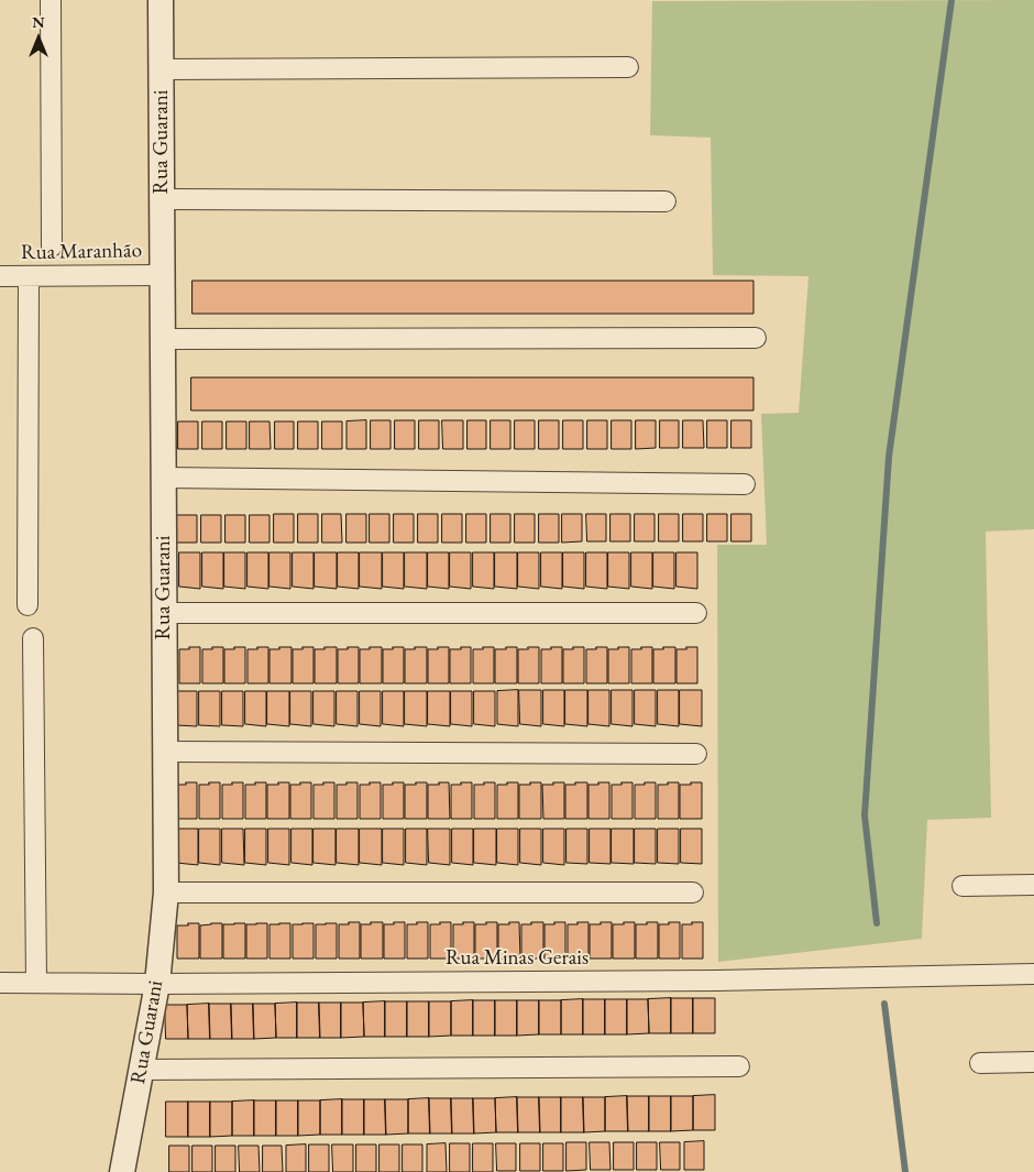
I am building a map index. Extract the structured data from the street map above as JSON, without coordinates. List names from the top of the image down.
{
  "streets": {
    "street": ["Rua Guarani", "Rua Maranhão", "Rua Minas Gerais"]
  },
  "crossings": [
    ["Rua Guarani", "Rua Maranhão"],
    ["Rua Guarani", "Rua Minas Gerais"]
  ],
  "north": "top"
}
